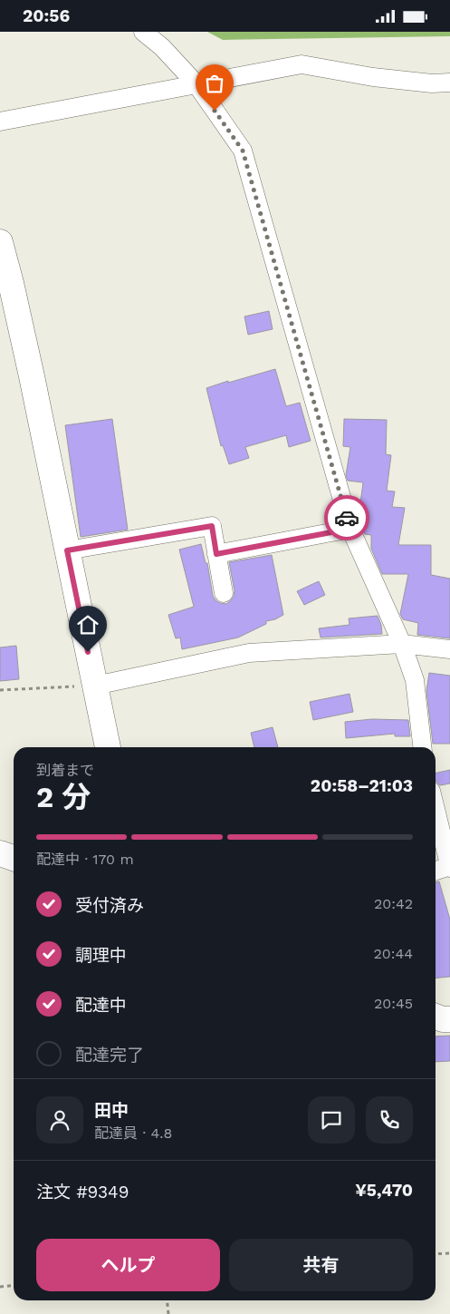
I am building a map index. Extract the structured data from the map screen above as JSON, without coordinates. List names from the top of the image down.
{
  "page": {
    "status": "20:56",
    "heading": ["2 分", "到着まで", "20:58–21:03"],
    "panel": [
      "田中",
      "配達員 · 4.8",
      "注文 #9349",
      "¥5,470"
    ],
    "bar": "配達中 · 170 m",
    "list": [
      ["受付済み", "20:42"],
      ["調理中", "20:44"],
      ["配達中", "20:45"],
      "配達完了"
    ],
    "buttons": ["ヘルプ", "共有"]
  }
}
